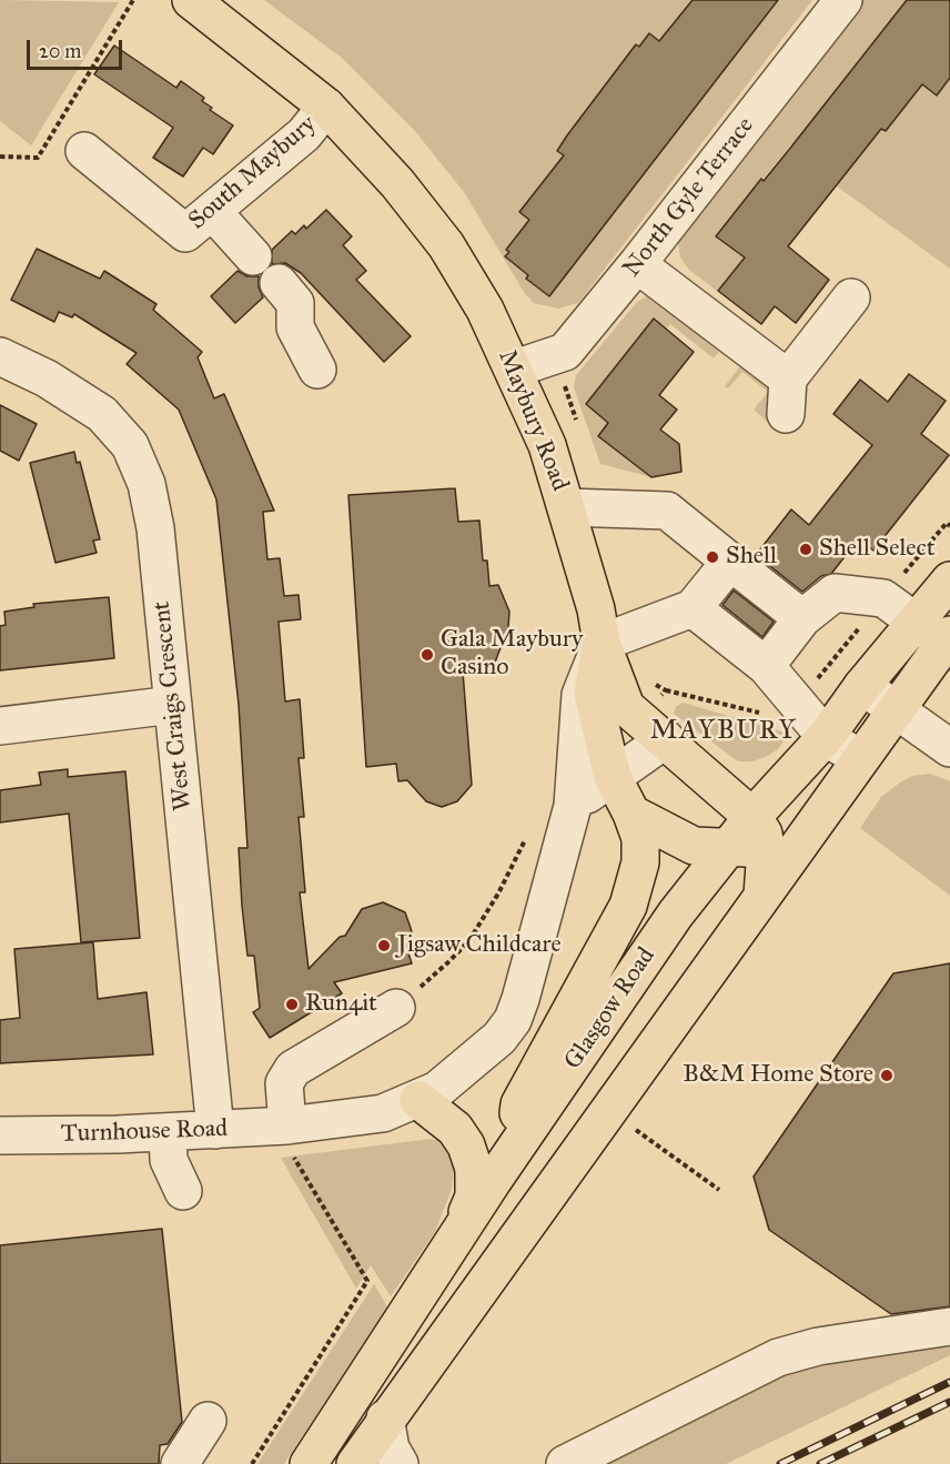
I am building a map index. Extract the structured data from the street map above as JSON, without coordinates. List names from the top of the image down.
{
  "streets": {
    "main road": ["Maybury Road", "Glasgow Road"],
    "street": [
      "South Maybury",
      "North Gyle Terrace",
      "West Craigs Crescent",
      "Turnhouse Road"
    ]
  },
  "crossings": [
    ["South Maybury", "Maybury Road"],
    ["North Gyle Terrace", "Maybury Road"],
    ["Maybury Road", "Turnhouse Road"],
    ["West Craigs Crescent", "Turnhouse Road"]
  ],
  "districts": ["MAYBURY"],
  "places": [
    "Shell Select",
    "Shell",
    "Gala Maybury Casino",
    "Jigsaw Childcare",
    "Run4it",
    "B&M Home Store"
  ],
  "scale_bar": "20 m"
}
